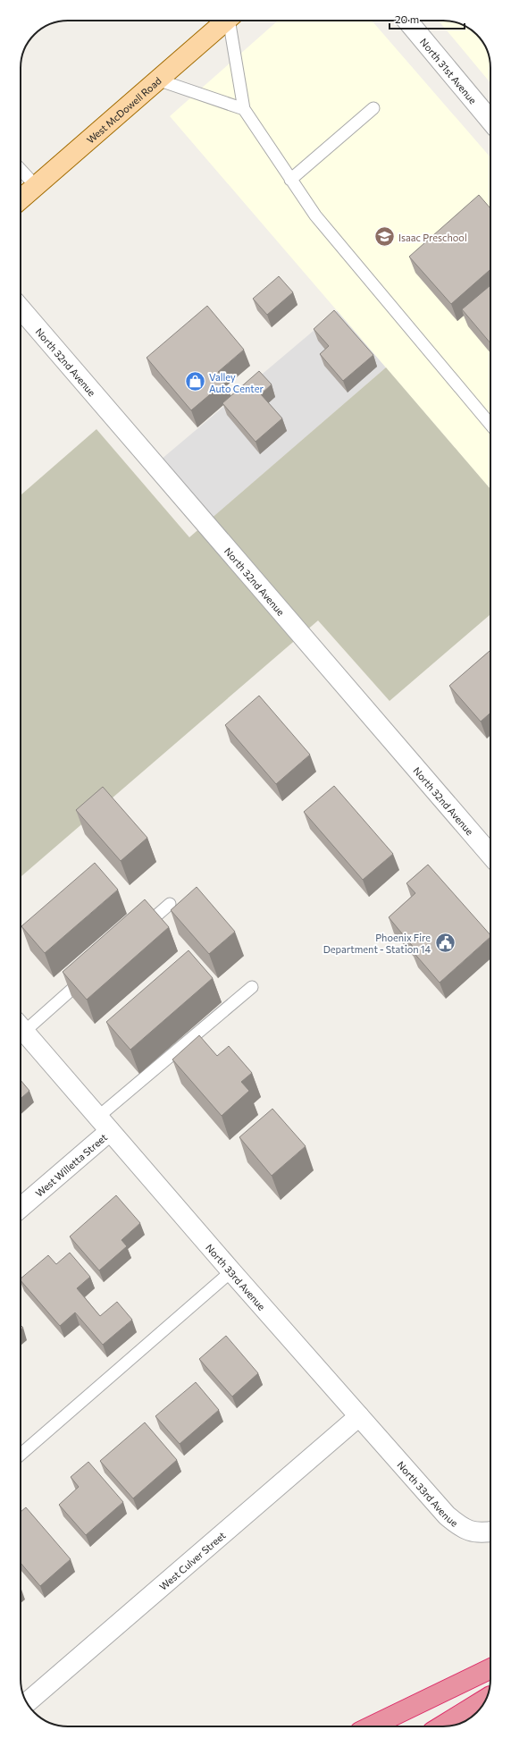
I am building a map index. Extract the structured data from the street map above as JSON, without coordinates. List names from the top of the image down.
{
  "streets": {
    "main road": ["West McDowell Road"],
    "street": [
      "North 31st Avenue",
      "North 32nd Avenue",
      "West Willetta Street",
      "North 33rd Avenue",
      "West Culver Street"
    ]
  },
  "crossings": [
    ["West Willetta Street", "North 33rd Avenue"],
    ["North 33rd Avenue", "West Culver Street"]
  ],
  "places": {
    "school or university": ["Isaac Preschool"],
    "shop": ["Valley Auto Center"],
    "public building": ["Phoenix Fire Department - Station 14"]
  },
  "scale_bar": "20 m"
}
